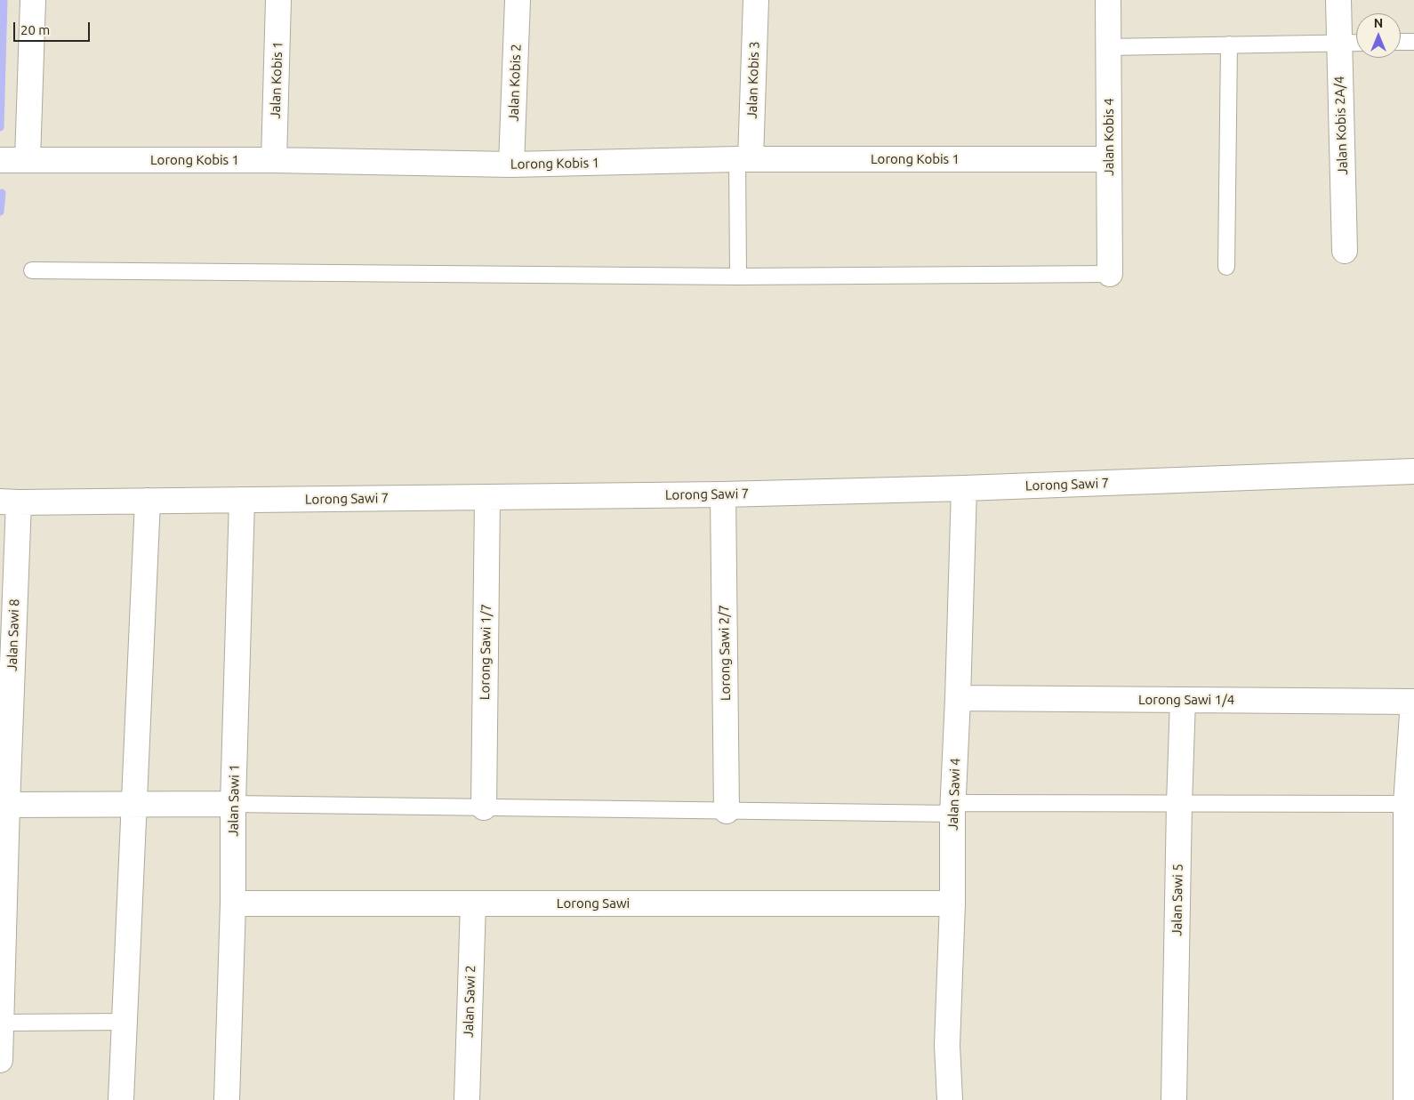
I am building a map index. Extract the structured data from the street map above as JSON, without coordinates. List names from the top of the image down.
{
  "streets": {
    "street": [
      "Jalan Kobis 1",
      "Jalan Kobis 3",
      "Jalan Kobis 2",
      "Jalan Kobis 2A/4",
      "Jalan Kobis 4",
      "Lorong Kobis 1",
      "Lorong Sawi 7",
      "Jalan Sawi 8",
      "Lorong Sawi 1/7",
      "Lorong Sawi 2/7",
      "Lorong Sawi 1/4",
      "Jalan Sawi 4",
      "Jalan Sawi 1",
      "Jalan Sawi 5",
      "Lorong Sawi",
      "Jalan Sawi 2"
    ]
  },
  "crossings": [
    ["Jalan Kobis 1", "Lorong Kobis 1"],
    ["Jalan Kobis 3", "Lorong Kobis 1"],
    ["Jalan Kobis 2", "Lorong Kobis 1"],
    ["Jalan Kobis 4", "Lorong Kobis 1"],
    ["Lorong Sawi 7", "Jalan Sawi 8"],
    ["Lorong Sawi 7", "Lorong Sawi 1/7"],
    ["Lorong Sawi 7", "Lorong Sawi 2/7"],
    ["Lorong Sawi 7", "Jalan Sawi 4"],
    ["Lorong Sawi 7", "Jalan Sawi 1"],
    ["Lorong Sawi 1/4", "Jalan Sawi 4"],
    ["Lorong Sawi 1/4", "Jalan Sawi 5"],
    ["Jalan Sawi 4", "Lorong Sawi"],
    ["Jalan Sawi 1", "Lorong Sawi"],
    ["Lorong Sawi", "Jalan Sawi 2"]
  ],
  "scale_bar": "20 m",
  "north": "top"
}
